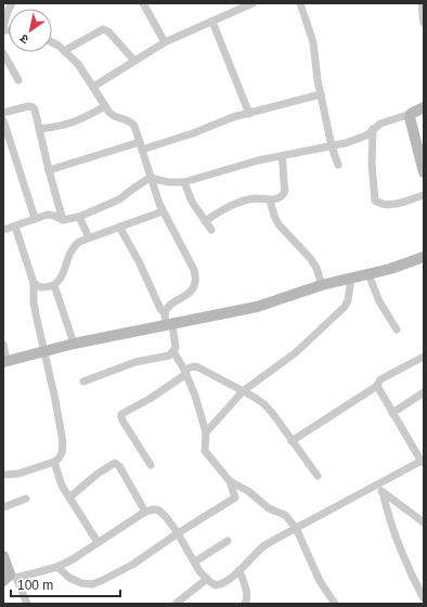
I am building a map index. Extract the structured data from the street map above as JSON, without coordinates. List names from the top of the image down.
{
  "scale_bar": "100 m",
  "north": "bottom left"
}
